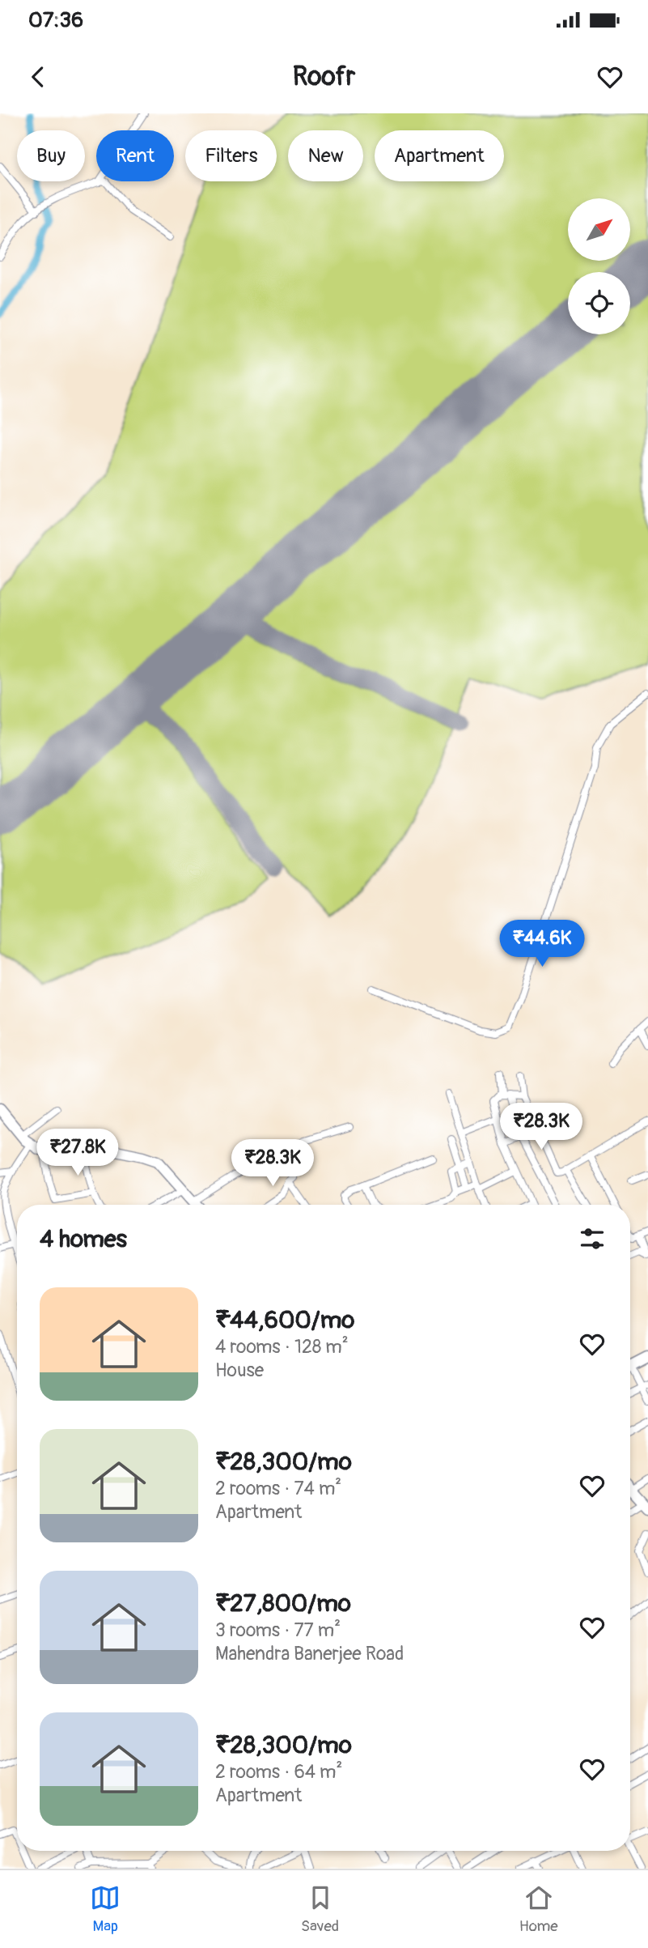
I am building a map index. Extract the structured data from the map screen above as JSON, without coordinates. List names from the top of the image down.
{
  "north": "top right",
  "page": {
    "status": "07:36",
    "header": "Roofr",
    "chip": [
      "Buy",
      "Rent",
      "Filters",
      "New",
      "Apartment"
    ],
    "price": [
      "₹44.6K",
      "₹28.3K",
      "₹27.8K",
      "₹28.3K"
    ],
    "heading": "4 homes",
    "list": [
      {
        "name": "₹44,600/mo",
        "note": "4 rooms · 128 m² · House"
      },
      {
        "name": "₹28,300/mo",
        "note": "2 rooms · 74 m² · Apartment"
      },
      {
        "name": "₹27,800/mo",
        "note": "3 rooms · 77 m² · Mahendra Banerjee Road"
      },
      {
        "name": "₹28,300/mo",
        "note": "2 rooms · 64 m² · Apartment"
      }
    ],
    "tabs": ["Map", "Saved", "Home"]
  }
}
